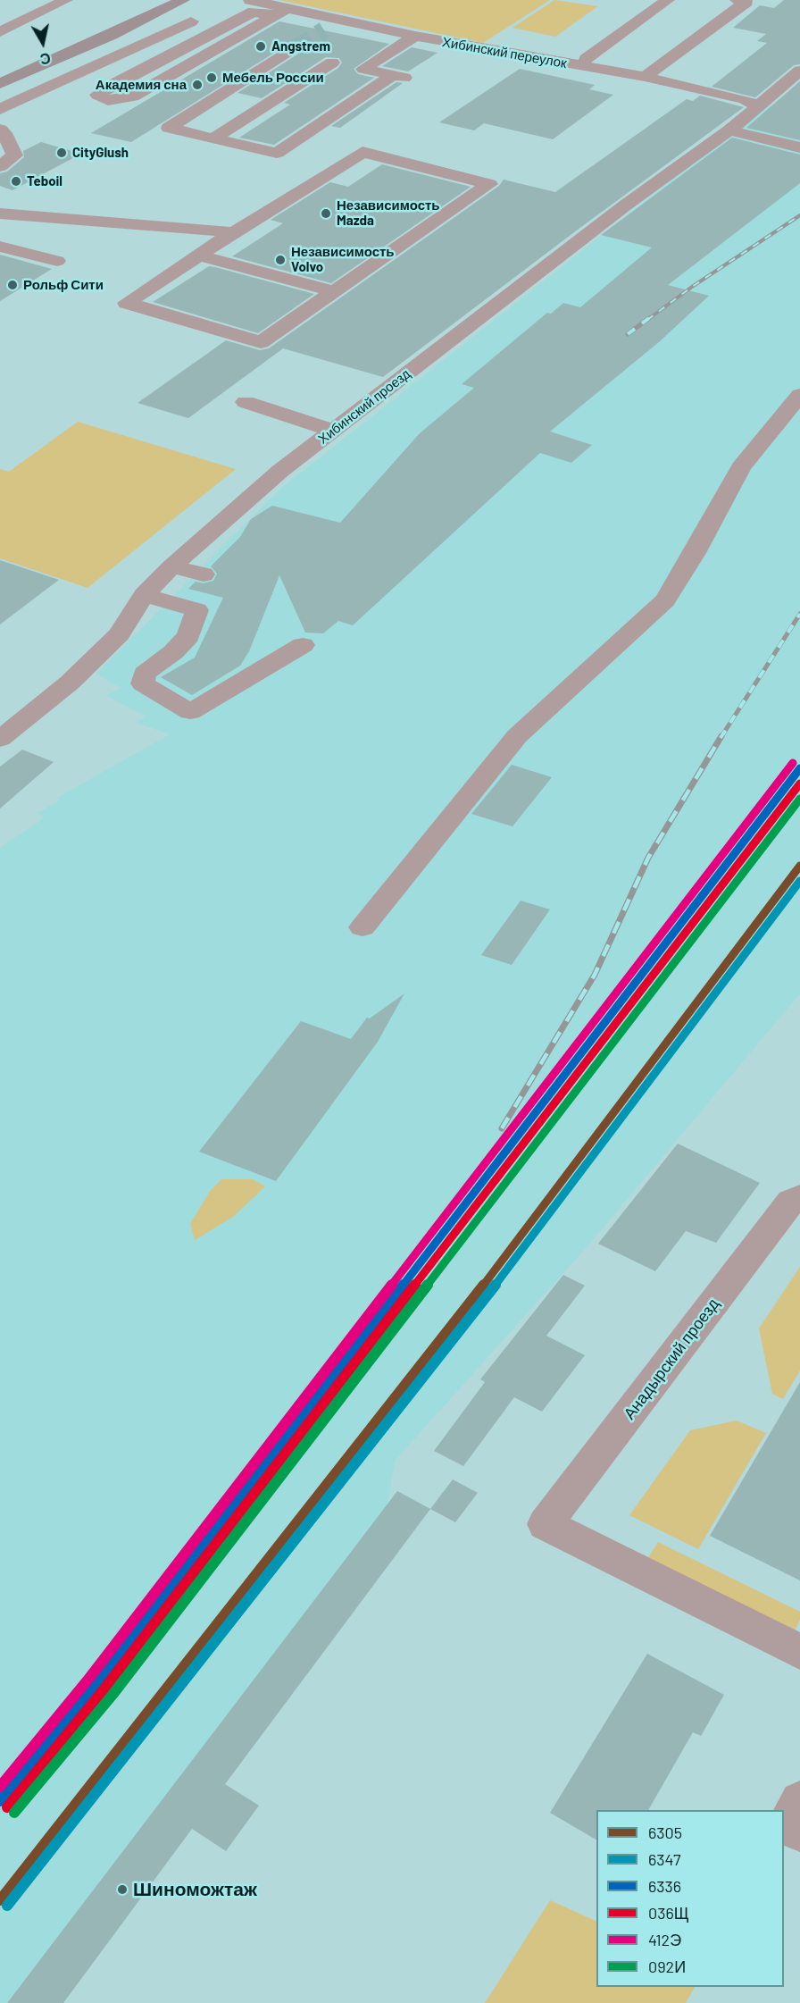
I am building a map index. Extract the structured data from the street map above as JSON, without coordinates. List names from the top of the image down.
{
  "streets": {
    "street": ["Хибинский переулок", "Хибинский проезд", "Анадырский проезд"]
  },
  "crossings": [
    ["Хибинский переулок", "Хибинский проезд"]
  ],
  "places": [
    "Angstrem",
    "Мебель России",
    "Академия сна",
    "CityGlush",
    "Teboil",
    "Независимость Mazda",
    "Независимость Volvo",
    "Рольф Сити",
    "Шиноможтаж"
  ],
  "lines": [
    "transit line 412Э",
    "transit line 6336",
    "transit line 036Щ",
    "transit line 092И",
    "transit line 6305",
    "transit line 6347"
  ],
  "legend": [
    "6305",
    "6347",
    "6336",
    "036Щ",
    "412Э",
    "092И"
  ],
  "north": "bottom"
}
